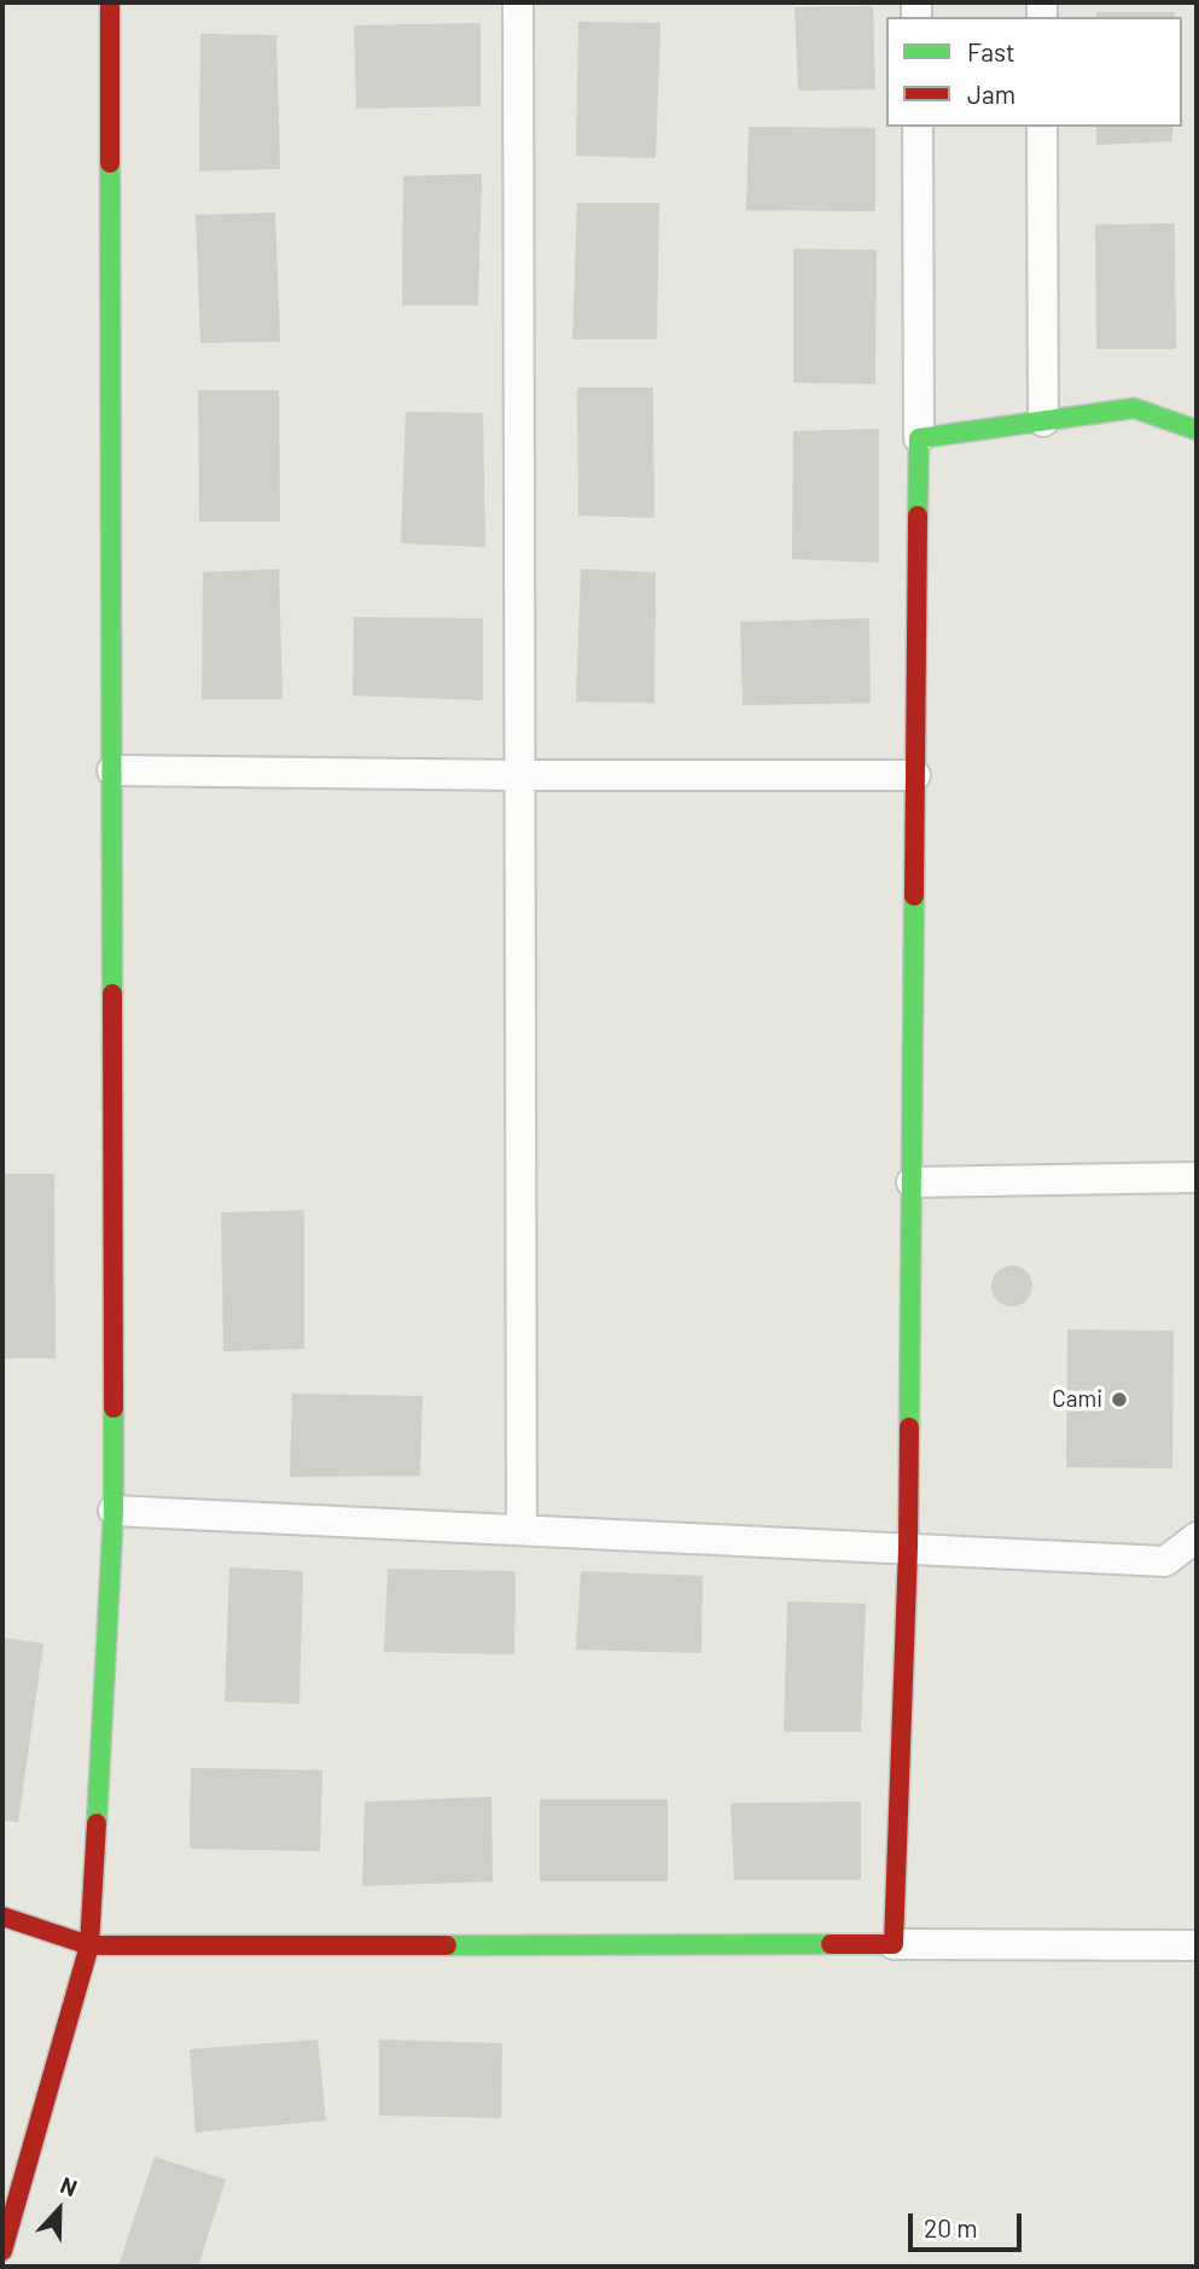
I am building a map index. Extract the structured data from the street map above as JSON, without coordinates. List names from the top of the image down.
{
  "places": ["Cami"],
  "legend": ["Fast", "Jam"],
  "scale_bar": "20 m",
  "north": "top"
}
